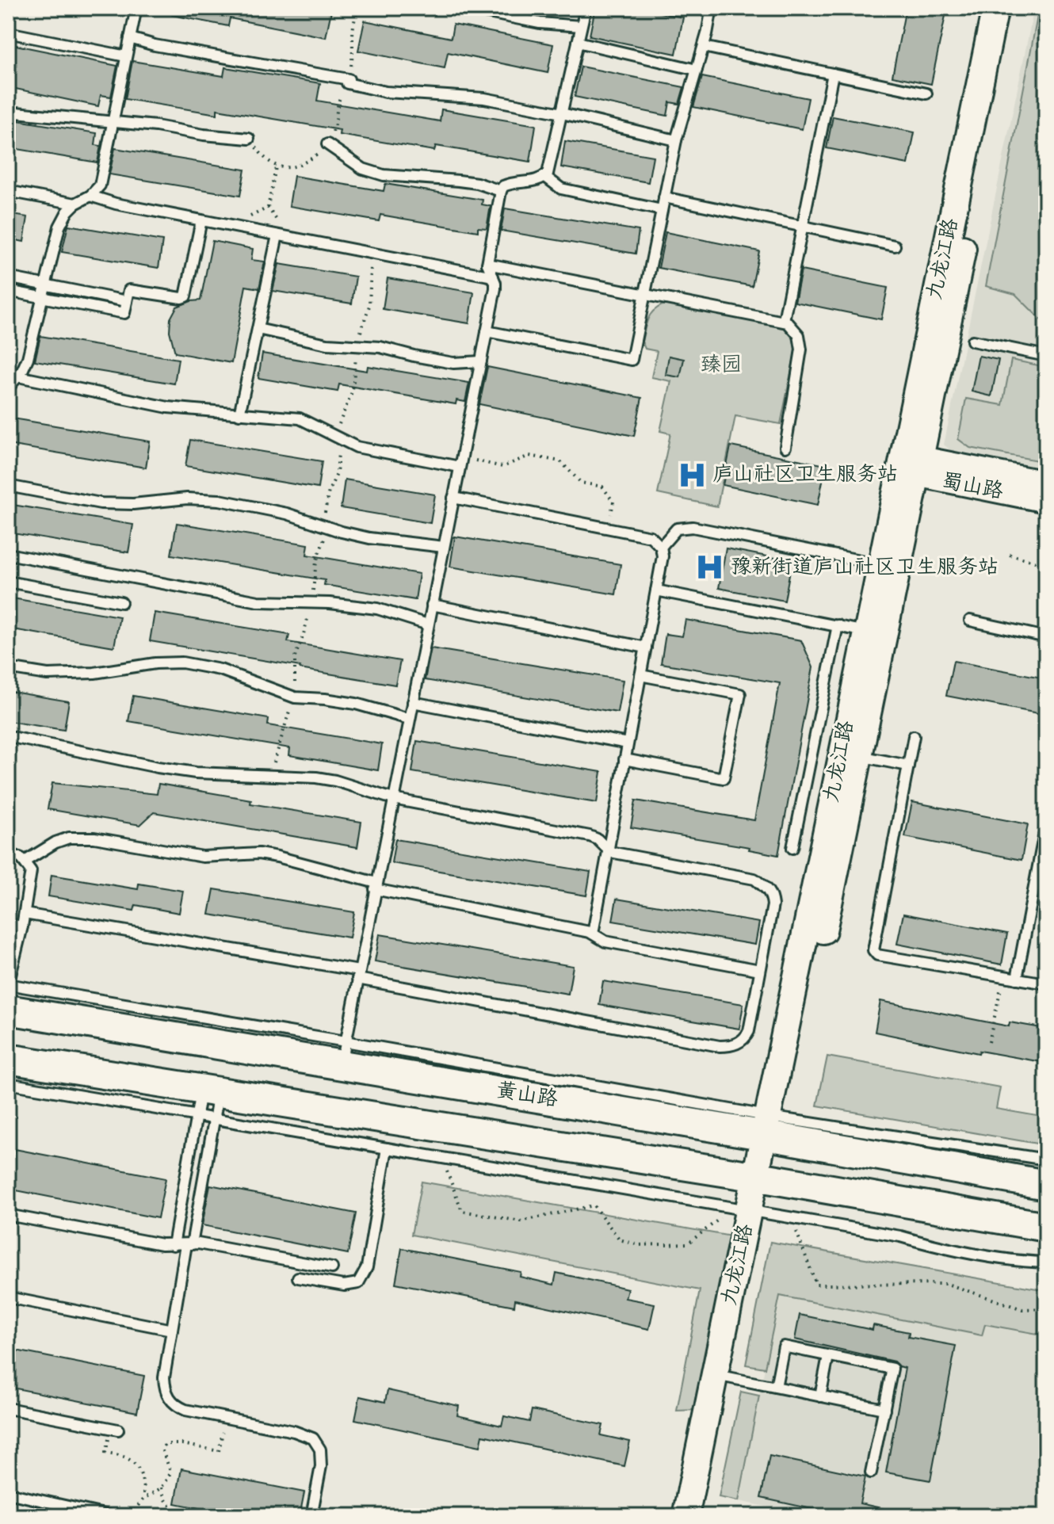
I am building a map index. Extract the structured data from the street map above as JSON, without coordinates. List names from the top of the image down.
{
  "streets": {
    "main road": ["黄山路"],
    "street": ["九龙江路", "蜀山路"]
  },
  "crossings": [
    ["九龙江路", "蜀山路"],
    ["九龙江路", "黄山路"]
  ],
  "parks": ["臻园"],
  "places": {
    "hospital": ["庐山社区卫生服务站", "豫新街道庐山社区卫生服务站"]
  }
}
